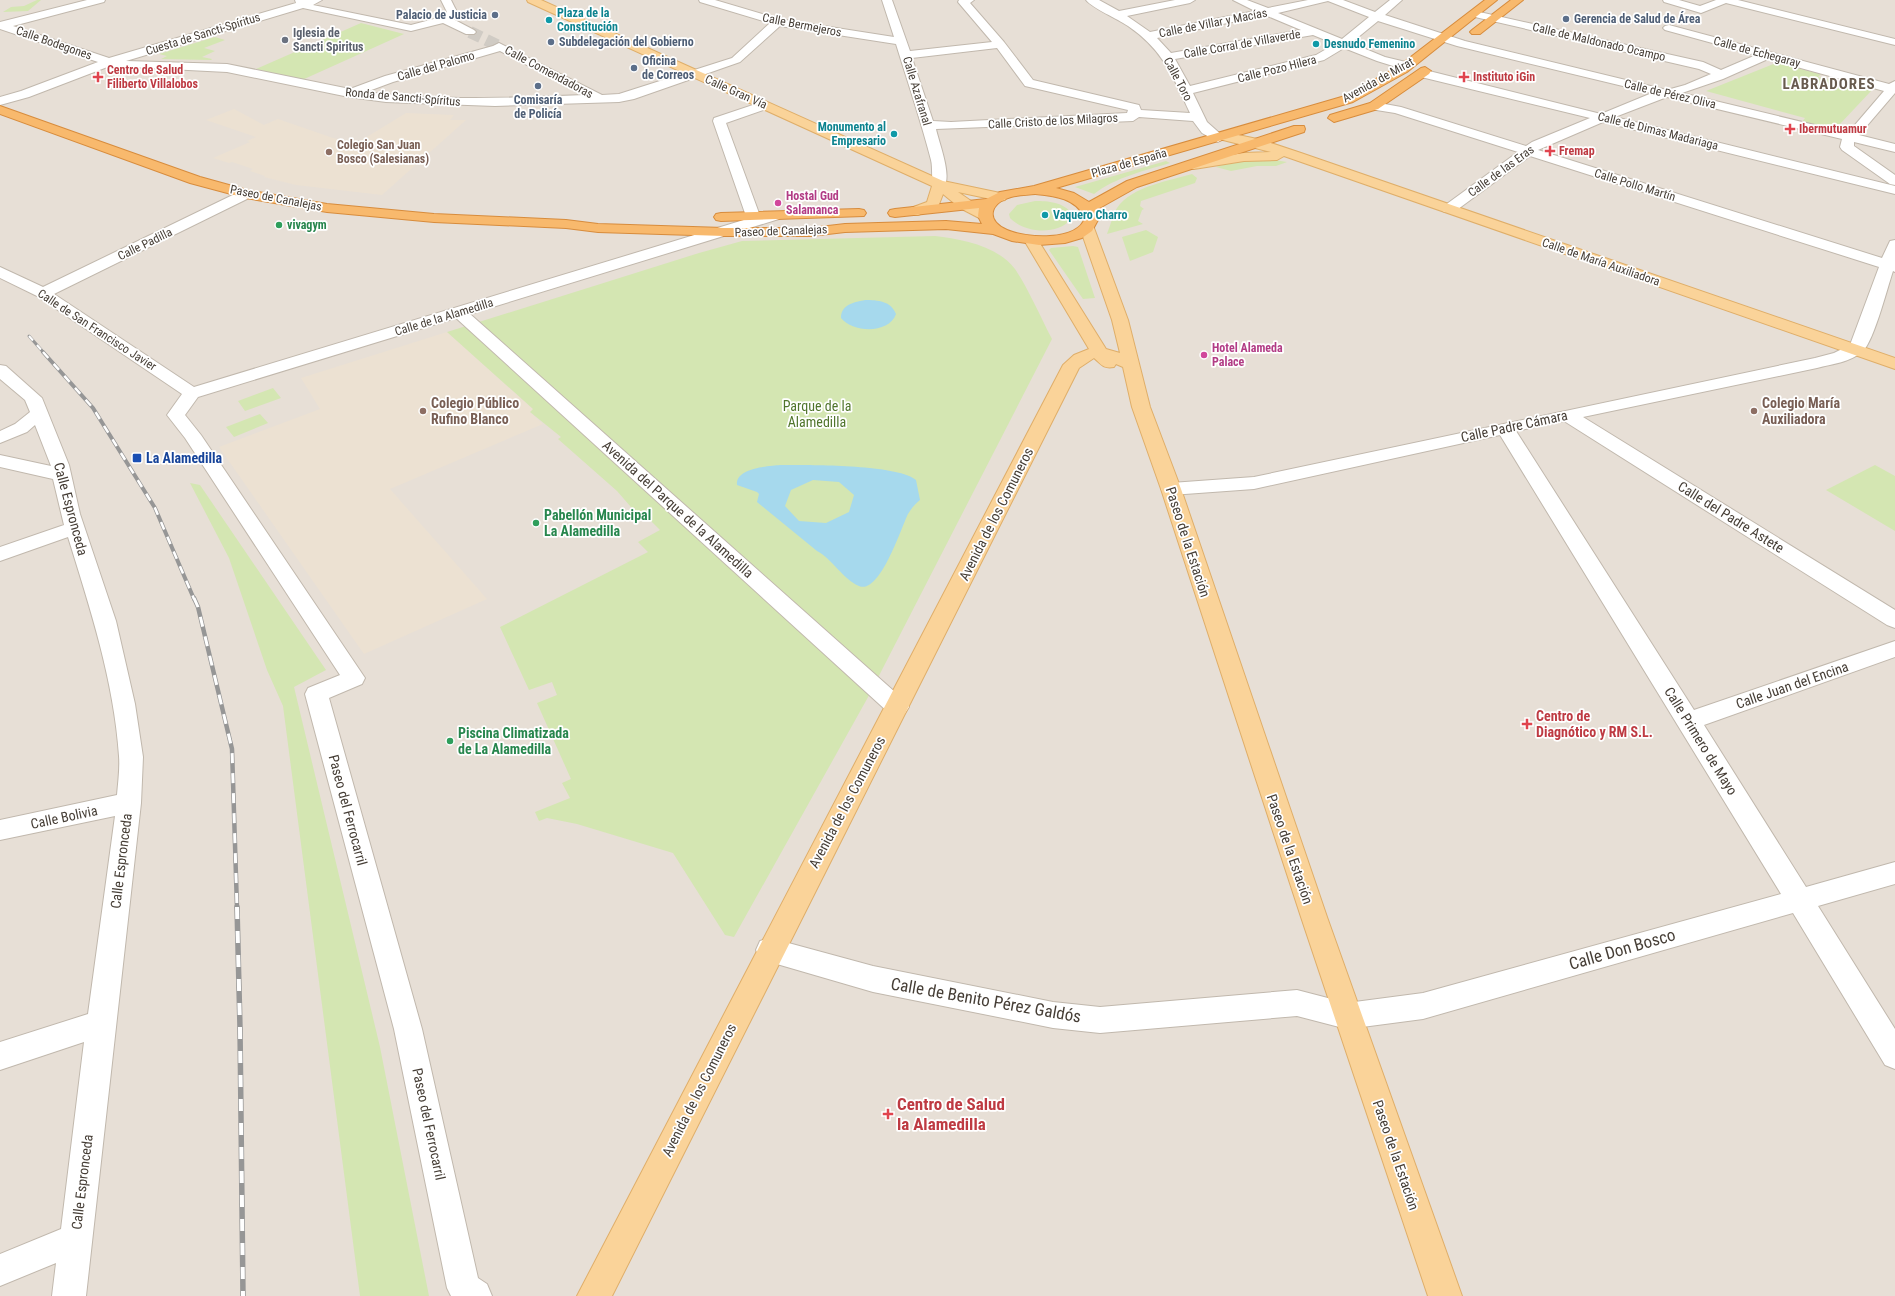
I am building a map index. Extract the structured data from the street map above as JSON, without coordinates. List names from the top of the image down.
{
  "streets": {
    "highway": ["Avenida de Mirat", "Plaza de España", "Paseo de Canalejas"],
    "main road": [
      "Calle Gran Vía",
      "Calle de María Auxiliadora",
      "Avenida de los Comuneros",
      "Paseo de la Estación"
    ],
    "street": [
      "Calle de Villar y Macías",
      "Calle Bermejeros",
      "Cuesta de Sancti-Spíritus",
      "Calle de Maldonado Ocampo",
      "Calle Bodegones",
      "Calle Corral de Villaverde",
      "Calle de Echegaray",
      "Calle del Palomo",
      "Calle Pozo Hilera",
      "Calle Comendadoras",
      "Calle Toro",
      "Calle Azafranal",
      "Calle de Pérez Oliva",
      "Ronda de Sancti-Spíritus",
      "Calle Cristo de los Milagros",
      "Calle de Dimas Madariaga",
      "Calle de las Eras",
      "Calle Pollo Martín",
      "Calle Padilla",
      "Calle de la Alamedilla",
      "Calle de San Francisco Javier",
      "Calle Padre Cámara",
      "Calle Espronceda",
      "Avenida del Parque de la Alamedilla",
      "Calle del Padre Astete",
      "Calle Juan del Encina",
      "Calle Primero de Mayo",
      "Paseo del Ferrocarril",
      "Calle Bolivia",
      "Calle Don Bosco",
      "Calle de Benito Pérez Galdós"
    ]
  },
  "crossings": [
    ["Calle de Villar y Macías", "Calle Toro"],
    ["Calle Bermejeros", "Calle Azafranal"],
    ["Calle Bermejeros", "Ronda de Sancti-Spíritus"],
    ["Cuesta de Sancti-Spíritus", "Calle Bodegones"],
    ["Cuesta de Sancti-Spíritus", "Ronda de Sancti-Spíritus"],
    ["Calle de Maldonado Ocampo", "Avenida de Mirat"],
    ["Calle de Maldonado Ocampo", "Calle de las Eras"],
    ["Calle Bodegones", "Ronda de Sancti-Spíritus"],
    ["Calle Corral de Villaverde", "Calle Toro"],
    ["Calle de Echegaray", "Calle de las Eras"],
    ["Calle del Palomo", "Calle Comendadoras"],
    ["Calle del Palomo", "Ronda de Sancti-Spíritus"],
    ["Calle Pozo Hilera", "Calle Toro"],
    ["Calle Pozo Hilera", "Calle de Pérez Oliva"],
    ["Calle Comendadoras", "Ronda de Sancti-Spíritus"],
    ["Calle Toro", "Avenida de Mirat"],
    ["Calle Toro", "Calle Cristo de los Milagros"],
    ["Calle Toro", "Plaza de España"],
    ["Calle Toro", "Calle de María Auxiliadora"],
    ["Avenida de Mirat", "Calle de Pérez Oliva"],
    ["Avenida de Mirat", "Calle de Dimas Madariaga"],
    ["Avenida de Mirat", "Plaza de España"],
    ["Avenida de Mirat", "Calle Pollo Martín"],
    ["Avenida de Mirat", "Calle de María Auxiliadora"],
    ["Calle Azafranal", "Calle Gran Vía"],
    ["Calle Azafranal", "Calle Cristo de los Milagros"],
    ["Calle Gran Vía", "Ronda de Sancti-Spíritus"],
    ["Calle Gran Vía", "Plaza de España"],
    ["Calle Gran Vía", "Paseo de Canalejas"],
    ["Calle de Pérez Oliva", "Calle de las Eras"],
    ["Calle de Dimas Madariaga", "Calle de las Eras"],
    ["Plaza de España", "Paseo de Canalejas"],
    ["Plaza de España", "Calle de María Auxiliadora"],
    ["Calle de las Eras", "Calle Pollo Martín"],
    ["Calle de las Eras", "Calle de María Auxiliadora"],
    ["Paseo de Canalejas", "Calle Padilla"],
    ["Paseo de Canalejas", "Calle de la Alamedilla"],
    ["Calle Padilla", "Calle de San Francisco Javier"],
    ["Calle de María Auxiliadora", "Calle Padre Cámara"],
    ["Calle de la Alamedilla", "Calle de San Francisco Javier"],
    ["Calle de la Alamedilla", "Avenida del Parque de la Alamedilla"],
    ["Calle de la Alamedilla", "Paseo del Ferrocarril"],
    ["Calle de San Francisco Javier", "Paseo del Ferrocarril"],
    ["Calle Padre Cámara", "Calle del Padre Astete"],
    ["Calle Padre Cámara", "Paseo de la Estación"],
    ["Calle Padre Cámara", "Calle Primero de Mayo"],
    ["Calle Espronceda", "Calle Bolivia"],
    ["Avenida del Parque de la Alamedilla", "Avenida de los Comuneros"],
    ["Avenida de los Comuneros", "Paseo de la Estación"],
    ["Avenida de los Comuneros", "Calle de Benito Pérez Galdós"],
    ["Paseo de la Estación", "Calle Don Bosco"],
    ["Paseo de la Estación", "Calle de Benito Pérez Galdós"],
    ["Calle Juan del Encina", "Calle Primero de Mayo"],
    ["Calle Primero de Mayo", "Calle Don Bosco"],
    ["Calle Don Bosco", "Calle de Benito Pérez Galdós"]
  ],
  "districts": ["LABRADORES"],
  "parks": ["Parque de la Alamedilla"],
  "places": {
    "other": [
      "Palacio de Justicia",
      "Gerencia de Salud de Área",
      "Plaza de la Constitución",
      "Iglesia de Sancti Spiritus",
      "Subdelegación del Gobierno",
      "Desnudo Femenino",
      "Oficina de Correos",
      "Comisaría de Policía",
      "Monumento al Empresario",
      "Colegio San Juan Bosco (Salesianas)",
      "Hostal Gud Salamanca",
      "Vaquero Charro",
      "vivagym",
      "Hotel Alameda Palace",
      "Colegio Público Rufino Blanco",
      "Colegio María Auxiliadora",
      "Pabellón Municipal La Alamedilla",
      "Piscina Climatizada de La Alamedilla"
    ],
    "health": [
      "Centro de Salud Filiberto Villalobos",
      "Instituto iGin",
      "Ibermutuamur",
      "Fremap",
      "Centro de Diagnótico y RM S.L.",
      "Centro de Salud la Alamedilla"
    ],
    "transit": ["La Alamedilla"]
  }
}
